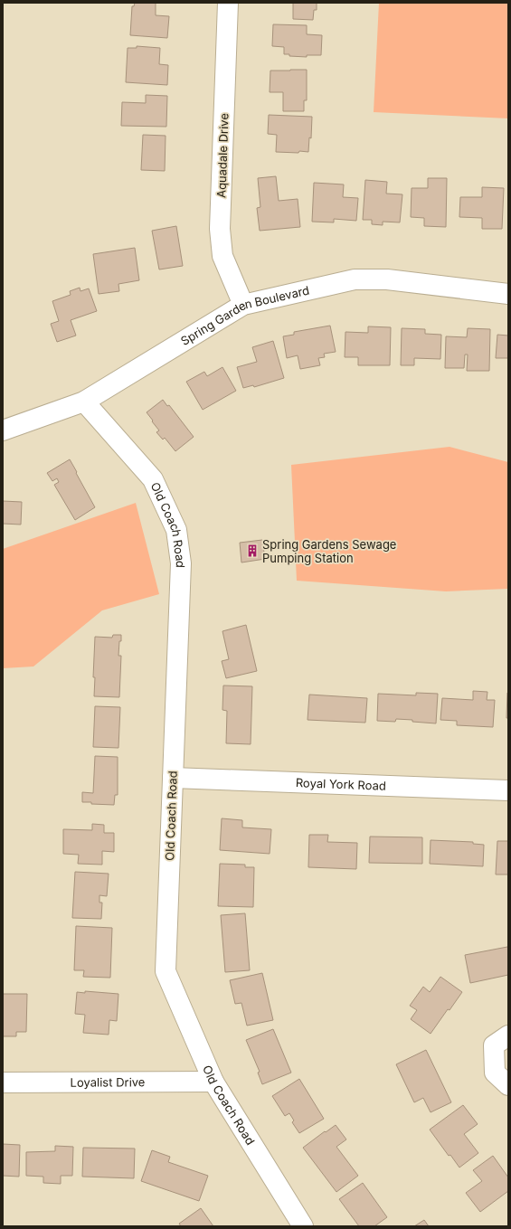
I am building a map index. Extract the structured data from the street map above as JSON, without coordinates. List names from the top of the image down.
{
  "streets": {
    "street": [
      "Aquadale Drive",
      "Spring Garden Boulevard",
      "Old Coach Road",
      "Royal York Road",
      "Loyalist Drive"
    ]
  },
  "crossings": [
    ["Aquadale Drive", "Spring Garden Boulevard"],
    ["Spring Garden Boulevard", "Old Coach Road"],
    ["Old Coach Road", "Royal York Road"],
    ["Old Coach Road", "Loyalist Drive"]
  ],
  "places": {
    "building": ["Spring Gardens Sewage Pumping Station"]
  }
}
